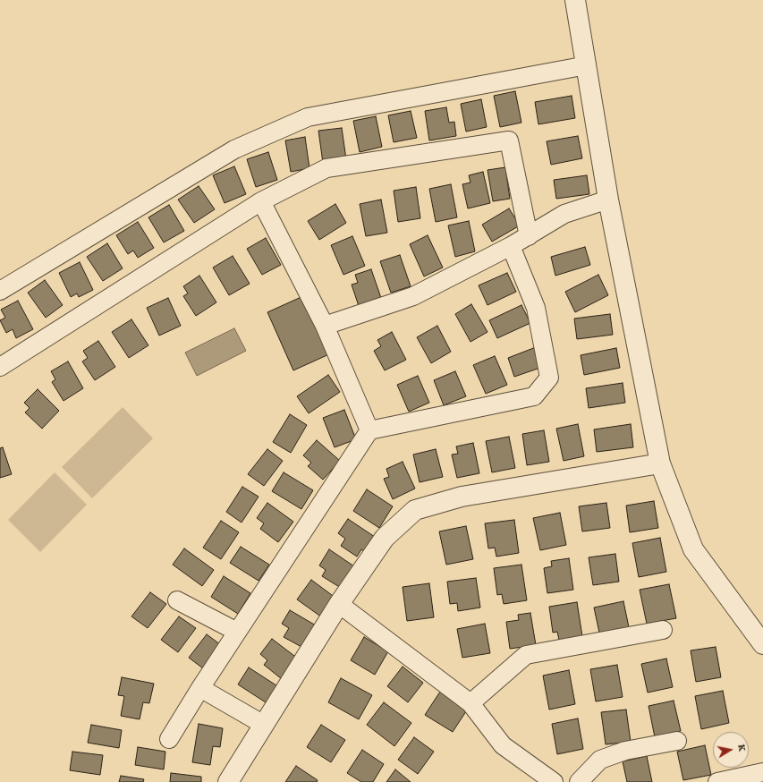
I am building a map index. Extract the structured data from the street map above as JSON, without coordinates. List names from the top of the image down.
{
  "north": "right"
}
